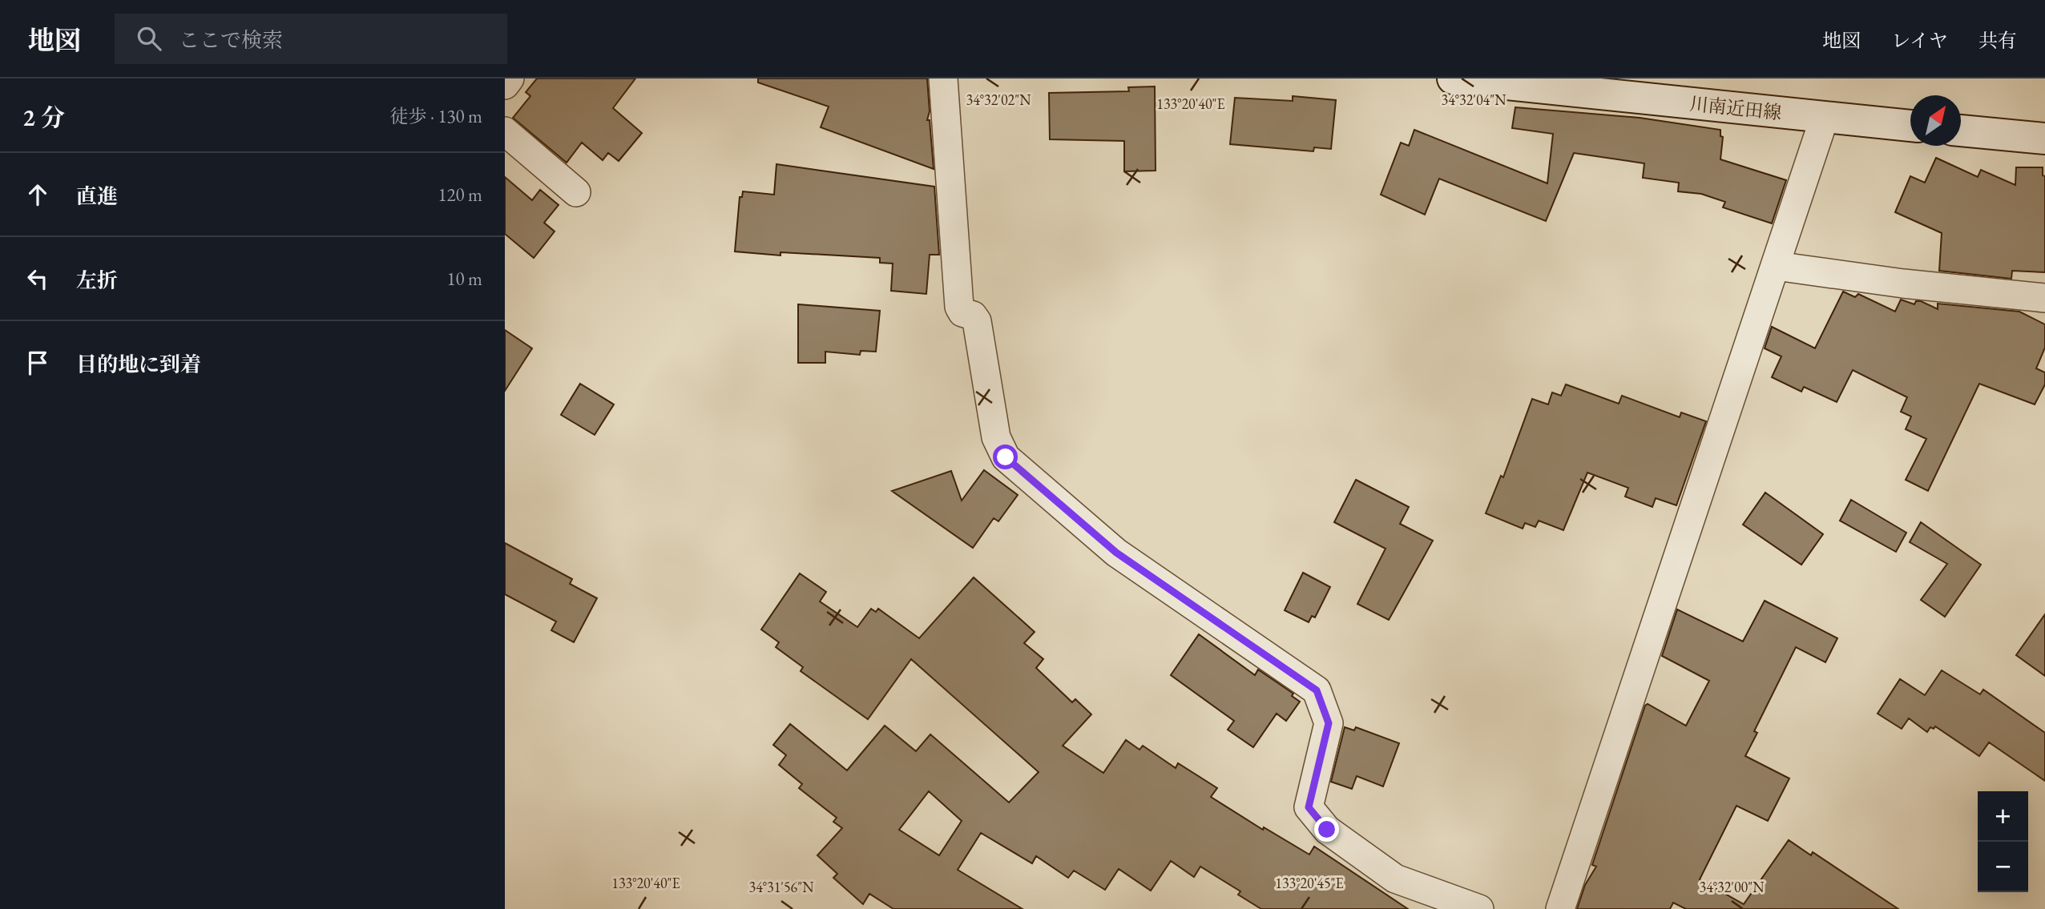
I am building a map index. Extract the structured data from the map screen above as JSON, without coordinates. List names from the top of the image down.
{
  "streets": {
    "main road": ["川南近田線"]
  },
  "north": "top right",
  "page": {
    "header": "地図",
    "search": "ここで検索",
    "nav": ["地図", "レイヤ", "共有"],
    "heading": ["2 分", "徒歩 · 130 m"],
    "list": [
      ["直進", "120 m"],
      ["左折", "10 m"],
      "目的地に到着"
    ],
    "map_buttons": ["+", "−"]
  },
  "coordinates": [
    "34°32'02\"N",
    "34°32'04\"N",
    "133°20'40\"E",
    "133°20'45\"E",
    "34°31'56\"N",
    "34°32'00\"N"
  ]
}
